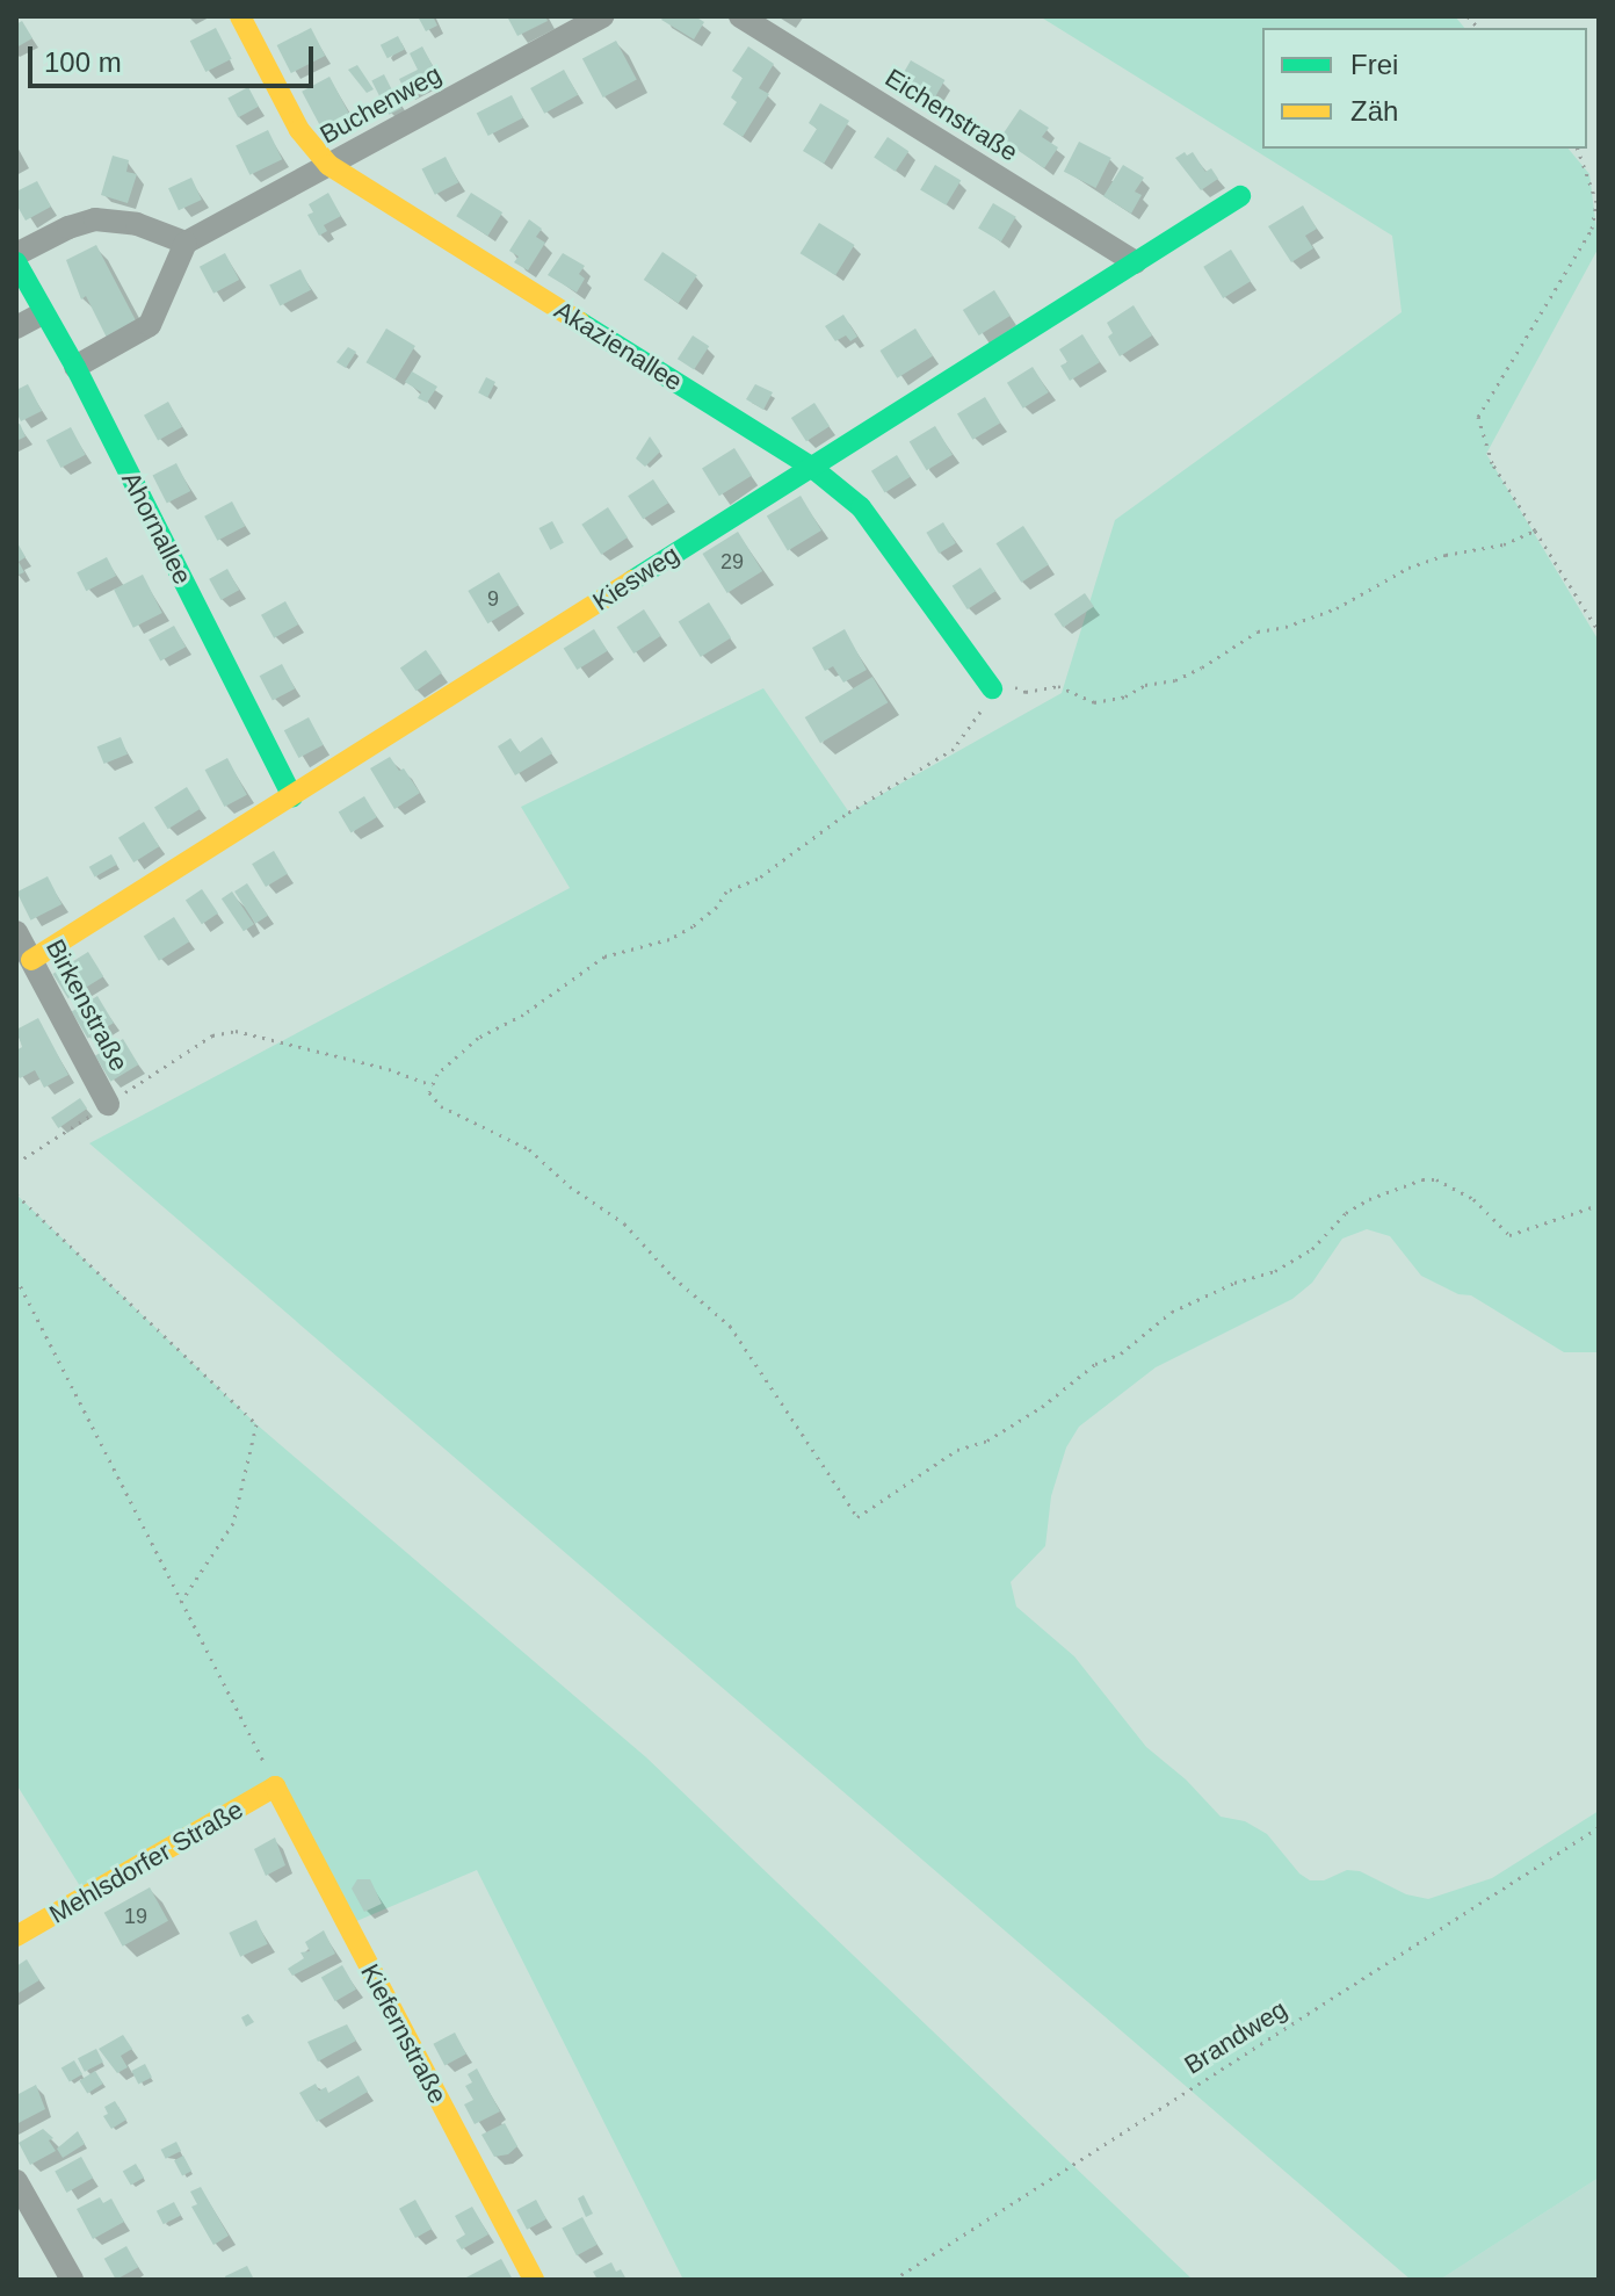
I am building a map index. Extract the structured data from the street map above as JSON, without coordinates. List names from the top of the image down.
{
  "streets": {
    "street": [
      "Buchenweg",
      "Eichenstraße",
      "Akazienallee",
      "Ahornallee",
      "Kiesweg",
      "Birkenstraße",
      "Mehlsdorfer Straße",
      "Kiefernstraße"
    ],
    "path": ["Brandweg"]
  },
  "crossings": [
    ["Buchenweg", "Akazienallee"],
    ["Eichenstraße", "Kiesweg"],
    ["Akazienallee", "Kiesweg"],
    ["Ahornallee", "Kiesweg"],
    ["Kiesweg", "Birkenstraße"],
    ["Mehlsdorfer Straße", "Kiefernstraße"]
  ],
  "house_numbers": ["29", "9", "19"],
  "legend": ["Frei", "Zäh"],
  "scale_bar": "100 m"
}
